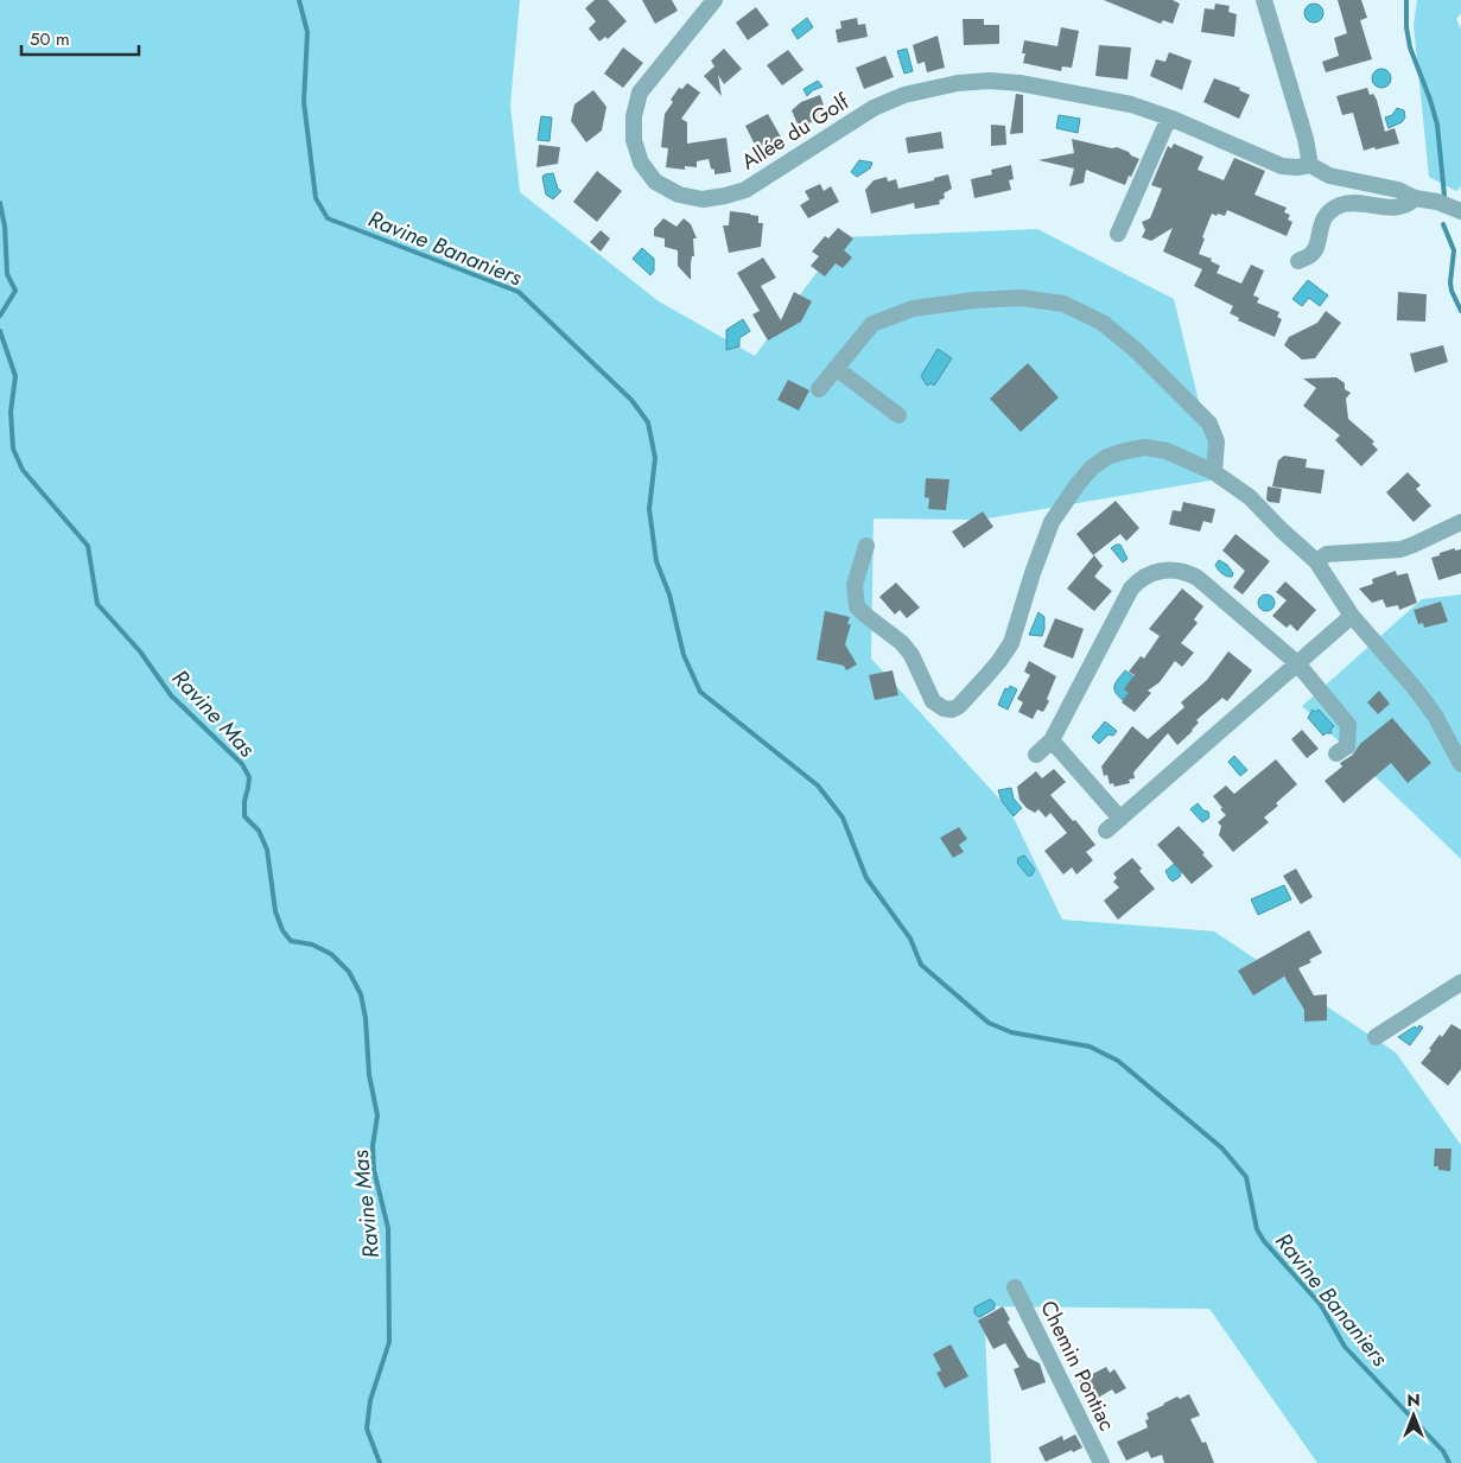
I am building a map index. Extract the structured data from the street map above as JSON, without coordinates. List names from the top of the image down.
{
  "streets": {
    "street": ["Allée du Golf", "Chemin Pontiac"]
  },
  "water": ["Ravine Bananiers", "Ravine Mas"],
  "scale_bar": "50 m",
  "north": "top"
}
